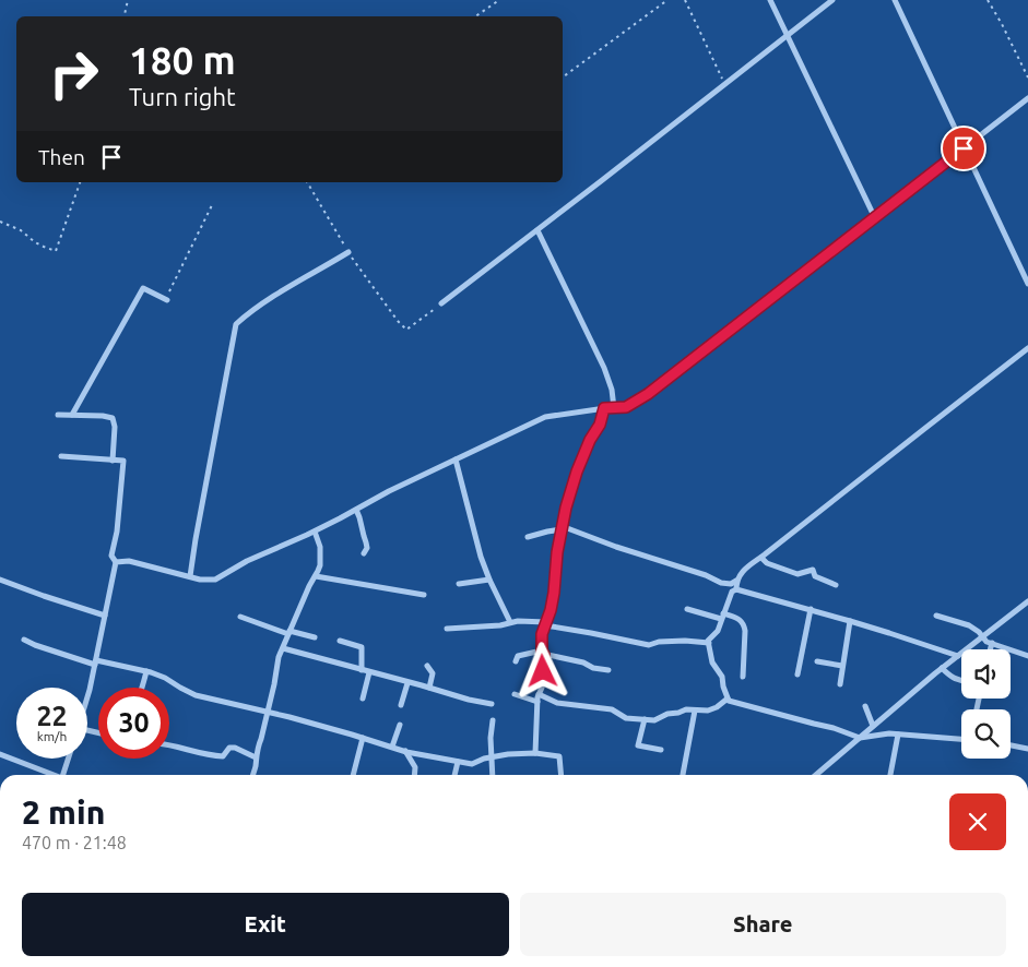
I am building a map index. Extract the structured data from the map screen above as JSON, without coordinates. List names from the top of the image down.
{
  "page": {
    "turn": ["180 m", "Turn right"],
    "then": "Then",
    "speed": "22 km/h",
    "limit": "30",
    "heading": ["2 min", "470 m · 21:48"],
    "buttons": ["Exit", "Share"]
  }
}
